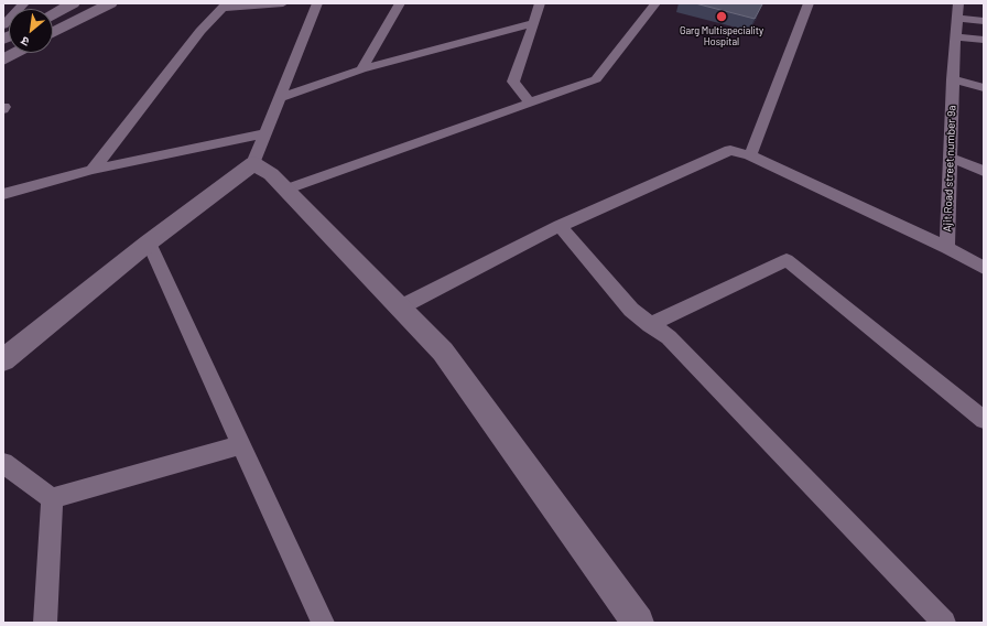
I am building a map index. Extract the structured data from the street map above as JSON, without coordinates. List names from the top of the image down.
{
  "streets": {
    "street": ["Ajit Road street number 9a"]
  },
  "places": ["Garg Multispeciality Hospital"],
  "north": "bottom left"
}
